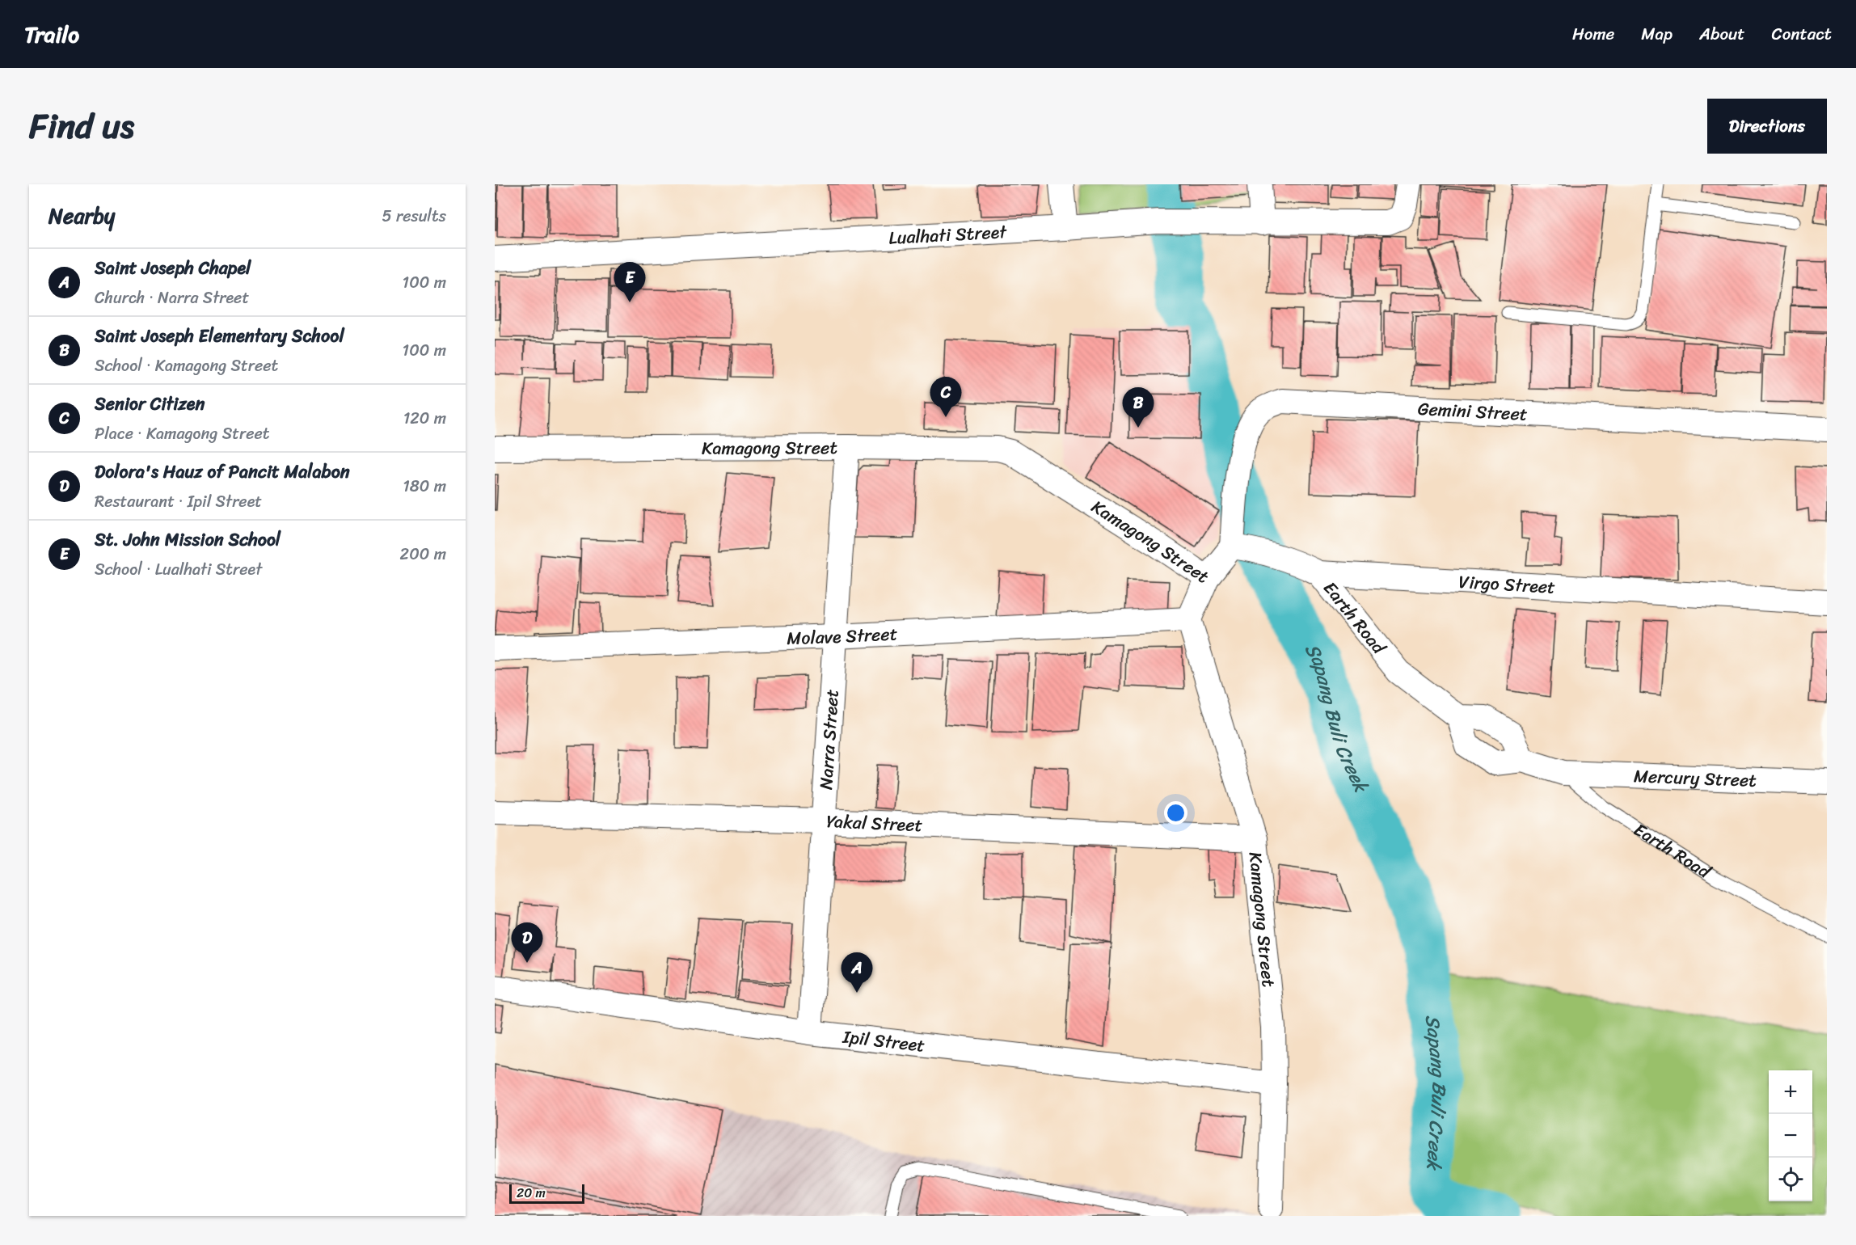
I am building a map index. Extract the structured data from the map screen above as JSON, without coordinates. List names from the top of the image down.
{
  "streets": {
    "street": [
      "Lualhati Street",
      "Gemini Street",
      "Kamagong Street",
      "Virgo Street",
      "Earth Road",
      "Molave Street",
      "Narra Street",
      "Mercury Street",
      "Yakal Street",
      "Ipil Street"
    ]
  },
  "crossings": [
    ["Gemini Street", "Virgo Street"],
    ["Kamagong Street", "Molave Street"],
    ["Kamagong Street", "Narra Street"],
    ["Kamagong Street", "Yakal Street"],
    ["Kamagong Street", "Ipil Street"],
    ["Virgo Street", "Earth Road"],
    ["Earth Road", "Mercury Street"],
    ["Molave Street", "Narra Street"],
    ["Narra Street", "Yakal Street"],
    ["Narra Street", "Ipil Street"]
  ],
  "water": ["Sapang Buli Creek"],
  "scale_bar": "20 m",
  "page": {
    "header": "Trailo",
    "nav": [
      "Home",
      "Map",
      "About",
      "Contact"
    ],
    "title": "Find us",
    "buttons": "Directions",
    "heading": ["Nearby", "5 results"],
    "list": [
      {
        "mark": "A",
        "name": "Saint Joseph Chapel",
        "note": "Church · Narra Street",
        "value": "100 m"
      },
      {
        "mark": "B",
        "name": "Saint Joseph Elementary School",
        "note": "School · Kamagong Street",
        "value": "100 m"
      },
      {
        "mark": "C",
        "name": "Senior Citizen",
        "note": "Place · Kamagong Street",
        "value": "120 m"
      },
      {
        "mark": "D",
        "name": "Dolora's Hauz of Pancit Malabon",
        "note": "Restaurant · Ipil Street",
        "value": "180 m"
      },
      {
        "mark": "E",
        "name": "St. John Mission School",
        "note": "School · Lualhati Street",
        "value": "200 m"
      }
    ],
    "pins": [
      "E",
      "C",
      "B",
      "D",
      "A"
    ],
    "map_buttons": ["+", "−"],
    "scale": "20 m"
  }
}
